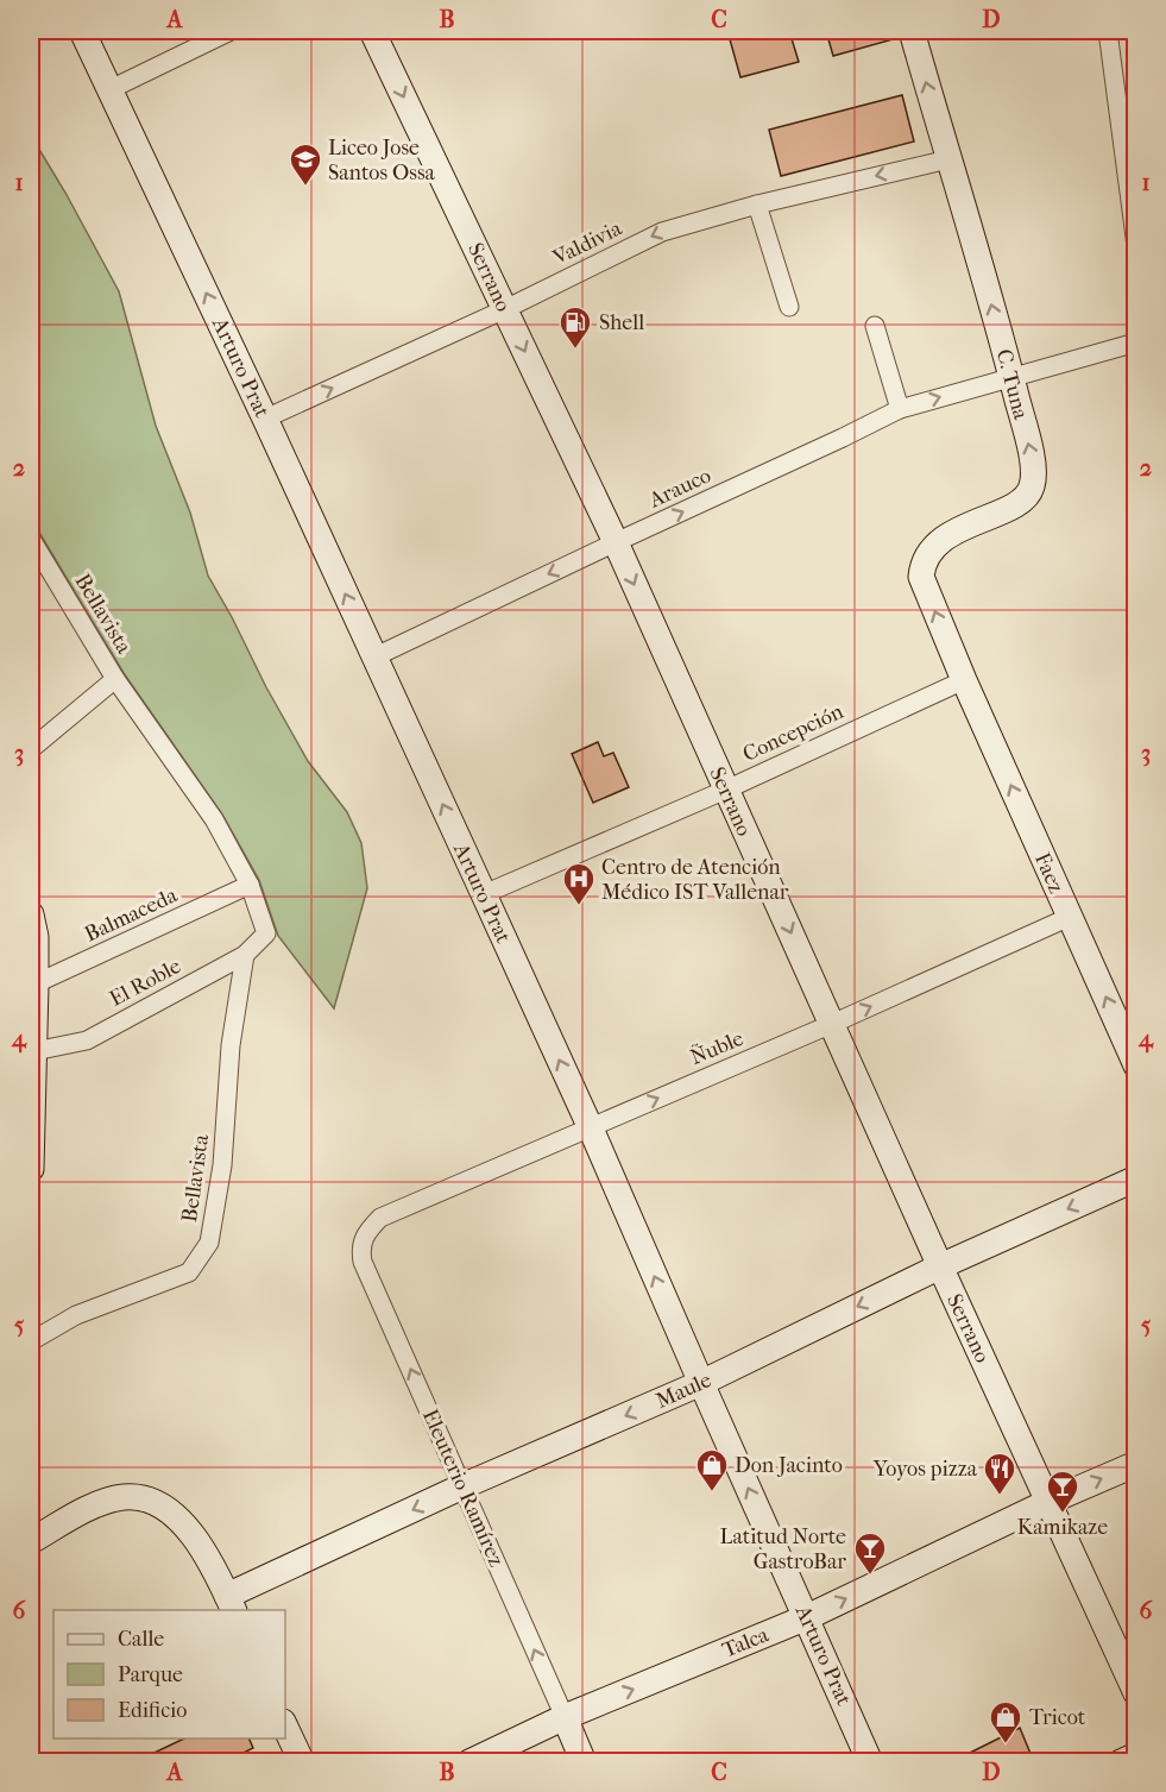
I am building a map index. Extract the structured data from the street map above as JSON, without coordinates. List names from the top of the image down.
{
  "streets": {
    "main road": [
      "Serrano",
      "Arturo Prat",
      "C. Tuna",
      "Faez",
      "Maule",
      "Eleuterio Ramírez",
      "Talca"
    ],
    "street": [
      "Valdivia",
      "Arauco",
      "Bellavista",
      "Concepción",
      "Balmaceda",
      "El Roble",
      "Ñuble"
    ]
  },
  "crossings": [
    ["Valdivia", "Serrano"],
    ["Valdivia", "Arturo Prat"],
    ["Valdivia", "C. Tuna"],
    ["Serrano", "Arauco"],
    ["Serrano", "Concepción"],
    ["Serrano", "Ñuble"],
    ["Serrano", "Maule"],
    ["Serrano", "Talca"],
    ["Arturo Prat", "Arauco"],
    ["Arturo Prat", "Concepción"],
    ["Arturo Prat", "Ñuble"],
    ["Arturo Prat", "Maule"],
    ["Arturo Prat", "Talca"],
    ["C. Tuna", "Arauco"],
    ["C. Tuna", "Concepción"],
    ["C. Tuna", "Faez"],
    ["Bellavista", "Balmaceda"],
    ["Bellavista", "El Roble"],
    ["Concepción", "Faez"],
    ["Faez", "Ñuble"],
    ["Ñuble", "Eleuterio Ramírez"],
    ["Maule", "Eleuterio Ramírez"],
    ["Eleuterio Ramírez", "Talca"]
  ],
  "one_way": [
    "Serrano",
    "Arturo Prat",
    "C. Tuna",
    "Faez",
    "Ñuble",
    "Maule",
    "Eleuterio Ramírez",
    "Talca"
  ],
  "places": {
    "school or university": ["Liceo Jose Santos Ossa"],
    "fuel station": ["Shell"],
    "hospital": ["Centro de Atención Médico IST Vallenar"],
    "shop": ["Don Jacinto", "Tricot"],
    "restaurant": ["Yoyos pizza"],
    "bar": ["Kamikaze", "Latitud Norte GastroBar"]
  },
  "legend": ["Calle", "Parque", "Edificio"],
  "grid": {
    "columns": [
      "A",
      "B",
      "C",
      "D"
    ],
    "rows": [
      "1",
      "2",
      "3",
      "4",
      "5",
      "6"
    ]
  }
}
